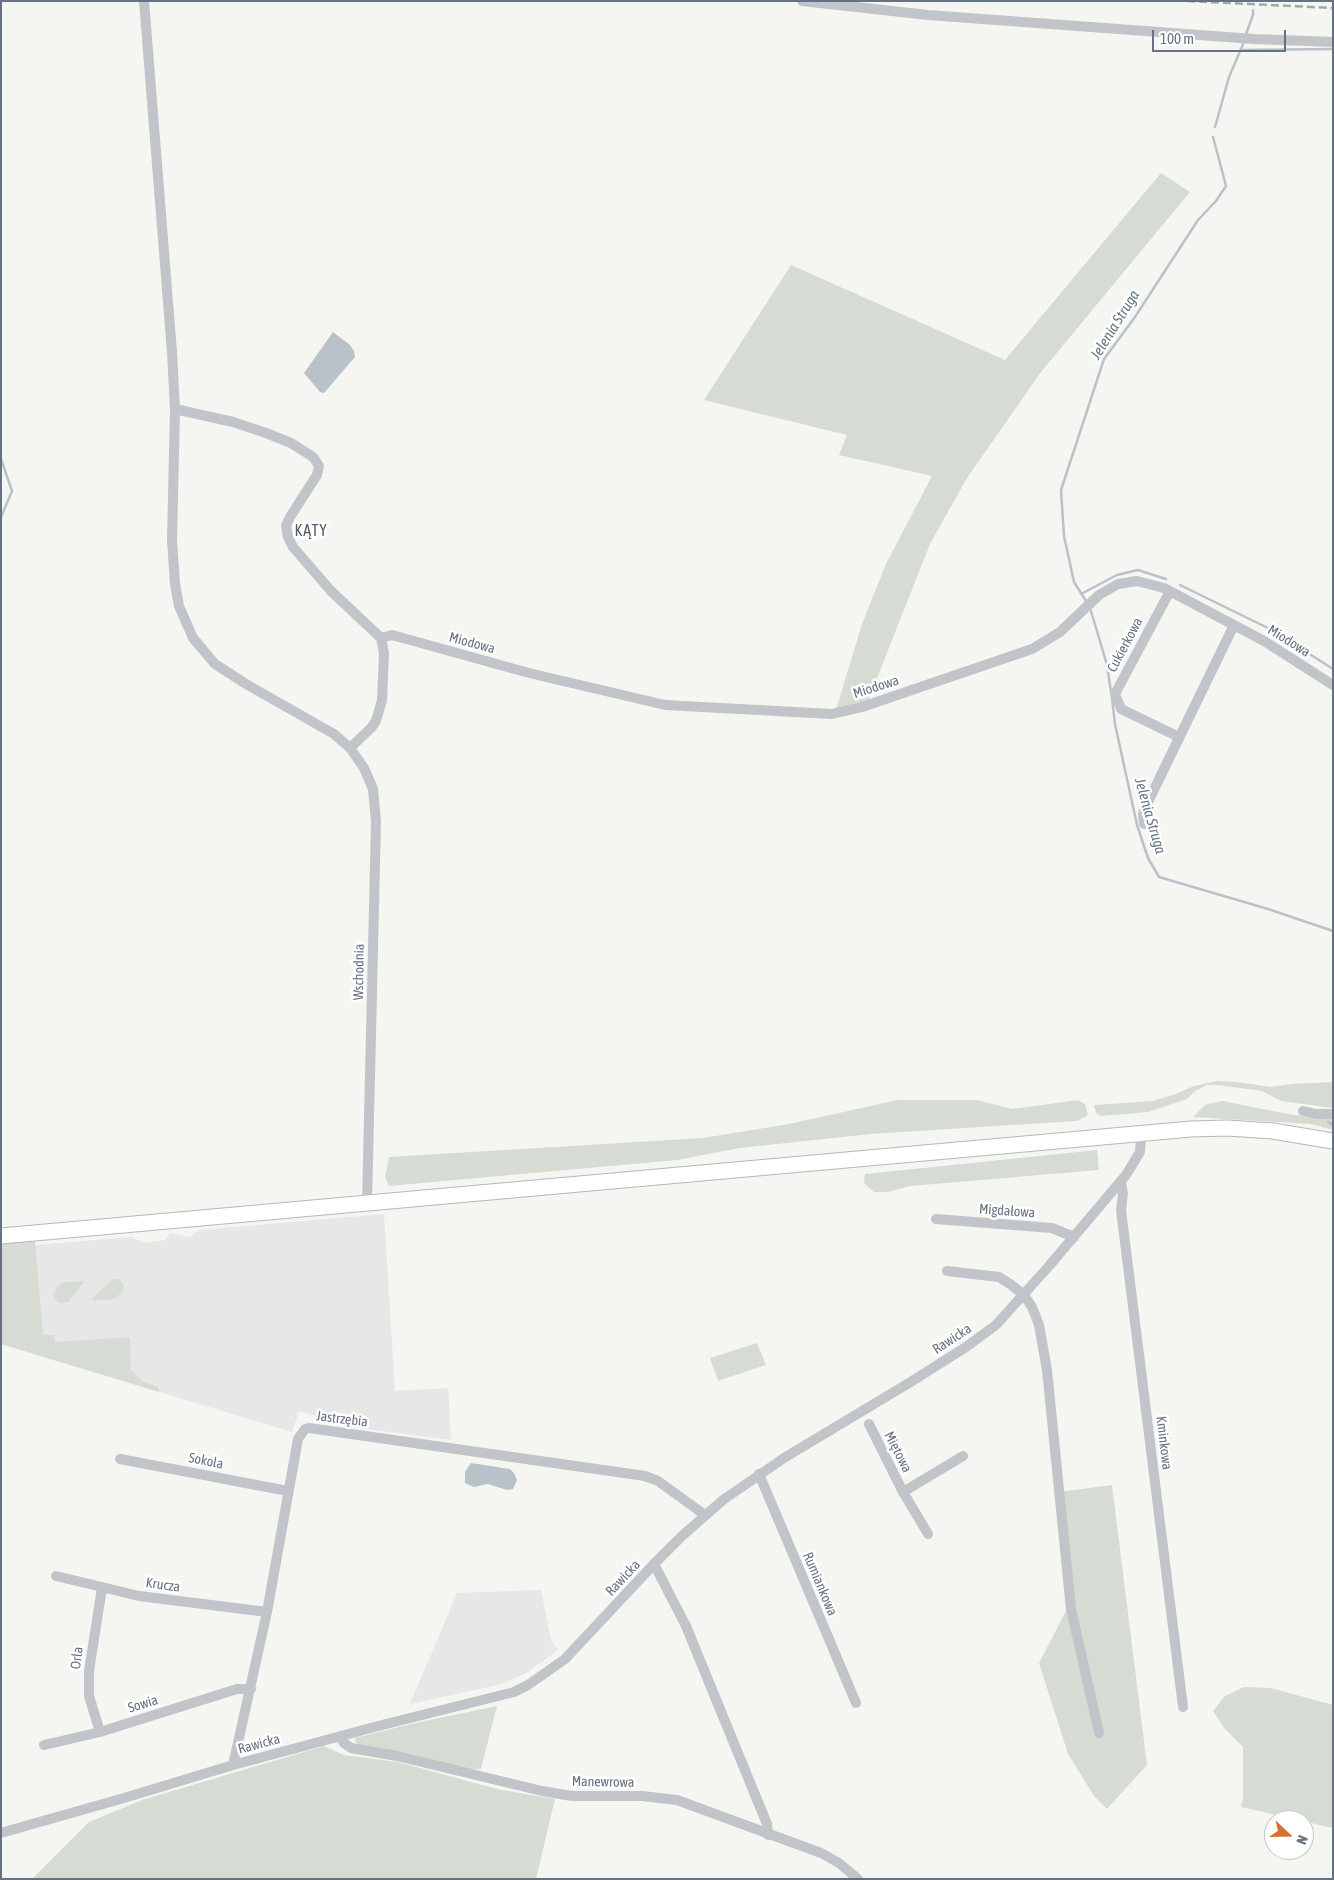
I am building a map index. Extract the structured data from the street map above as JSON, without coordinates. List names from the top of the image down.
{
  "streets": {
    "street": [
      "Miodowa",
      "Cukierkowa",
      "Wschodnia",
      "Migdałowa",
      "Rawicka",
      "Jastrzębia",
      "Kminkowa",
      "Miętowa",
      "Sokola",
      "Rumiankowa",
      "Krucza",
      "Orla",
      "Sowia",
      "Manewrowa"
    ]
  },
  "crossings": [
    ["Miodowa", "Cukierkowa"],
    ["Migdałowa", "Rawicka"],
    ["Rawicka", "Jastrzębia"],
    ["Rawicka", "Kminkowa"],
    ["Rawicka", "Rumiankowa"],
    ["Rawicka", "Manewrowa"],
    ["Jastrzębia", "Sokola"],
    ["Jastrzębia", "Krucza"],
    ["Jastrzębia", "Sowia"],
    ["Krucza", "Orla"],
    ["Orla", "Sowia"]
  ],
  "districts": ["KĄTY"],
  "water": ["Jelenia Struga"],
  "scale_bar": "100 m",
  "north": "right"
}
